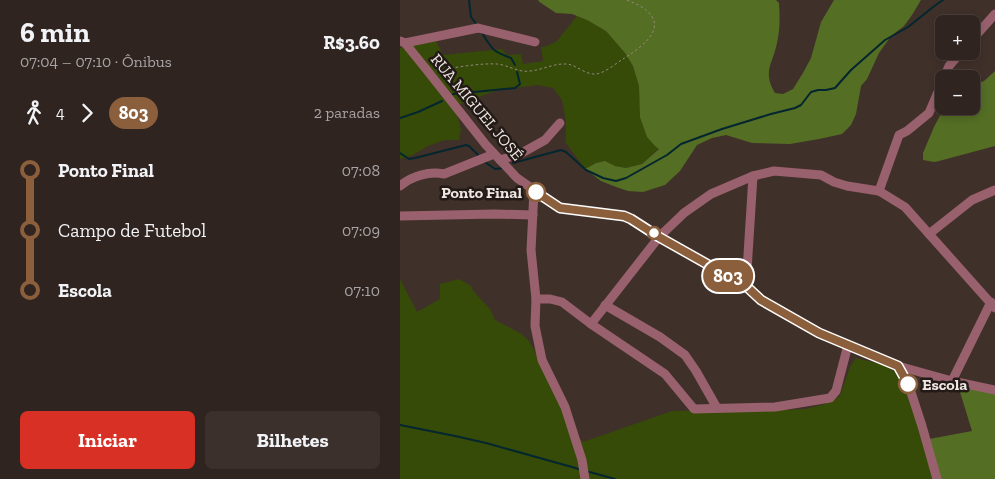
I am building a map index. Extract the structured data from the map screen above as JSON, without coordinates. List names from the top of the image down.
{
  "streets": {
    "street": ["RUA MIGUEL JOSÉ"]
  },
  "places": ["Ponto Final", "Escola"],
  "lines": ["bus line 803"],
  "page": {
    "heading": ["6 min", "07:04 – 07:10 · Ônibus", "R$3.60"],
    "on_map": "803",
    "map_buttons": ["+", "−"],
    "legs": ["4", "803", "2 paradas"],
    "list": [
      {
        "name": "Ponto Final",
        "value": "07:08"
      },
      {
        "name": "Campo de Futebol",
        "value": "07:09"
      },
      {
        "name": "Escola",
        "value": "07:10"
      }
    ],
    "buttons": ["Iniciar", "Bilhetes"]
  }
}
